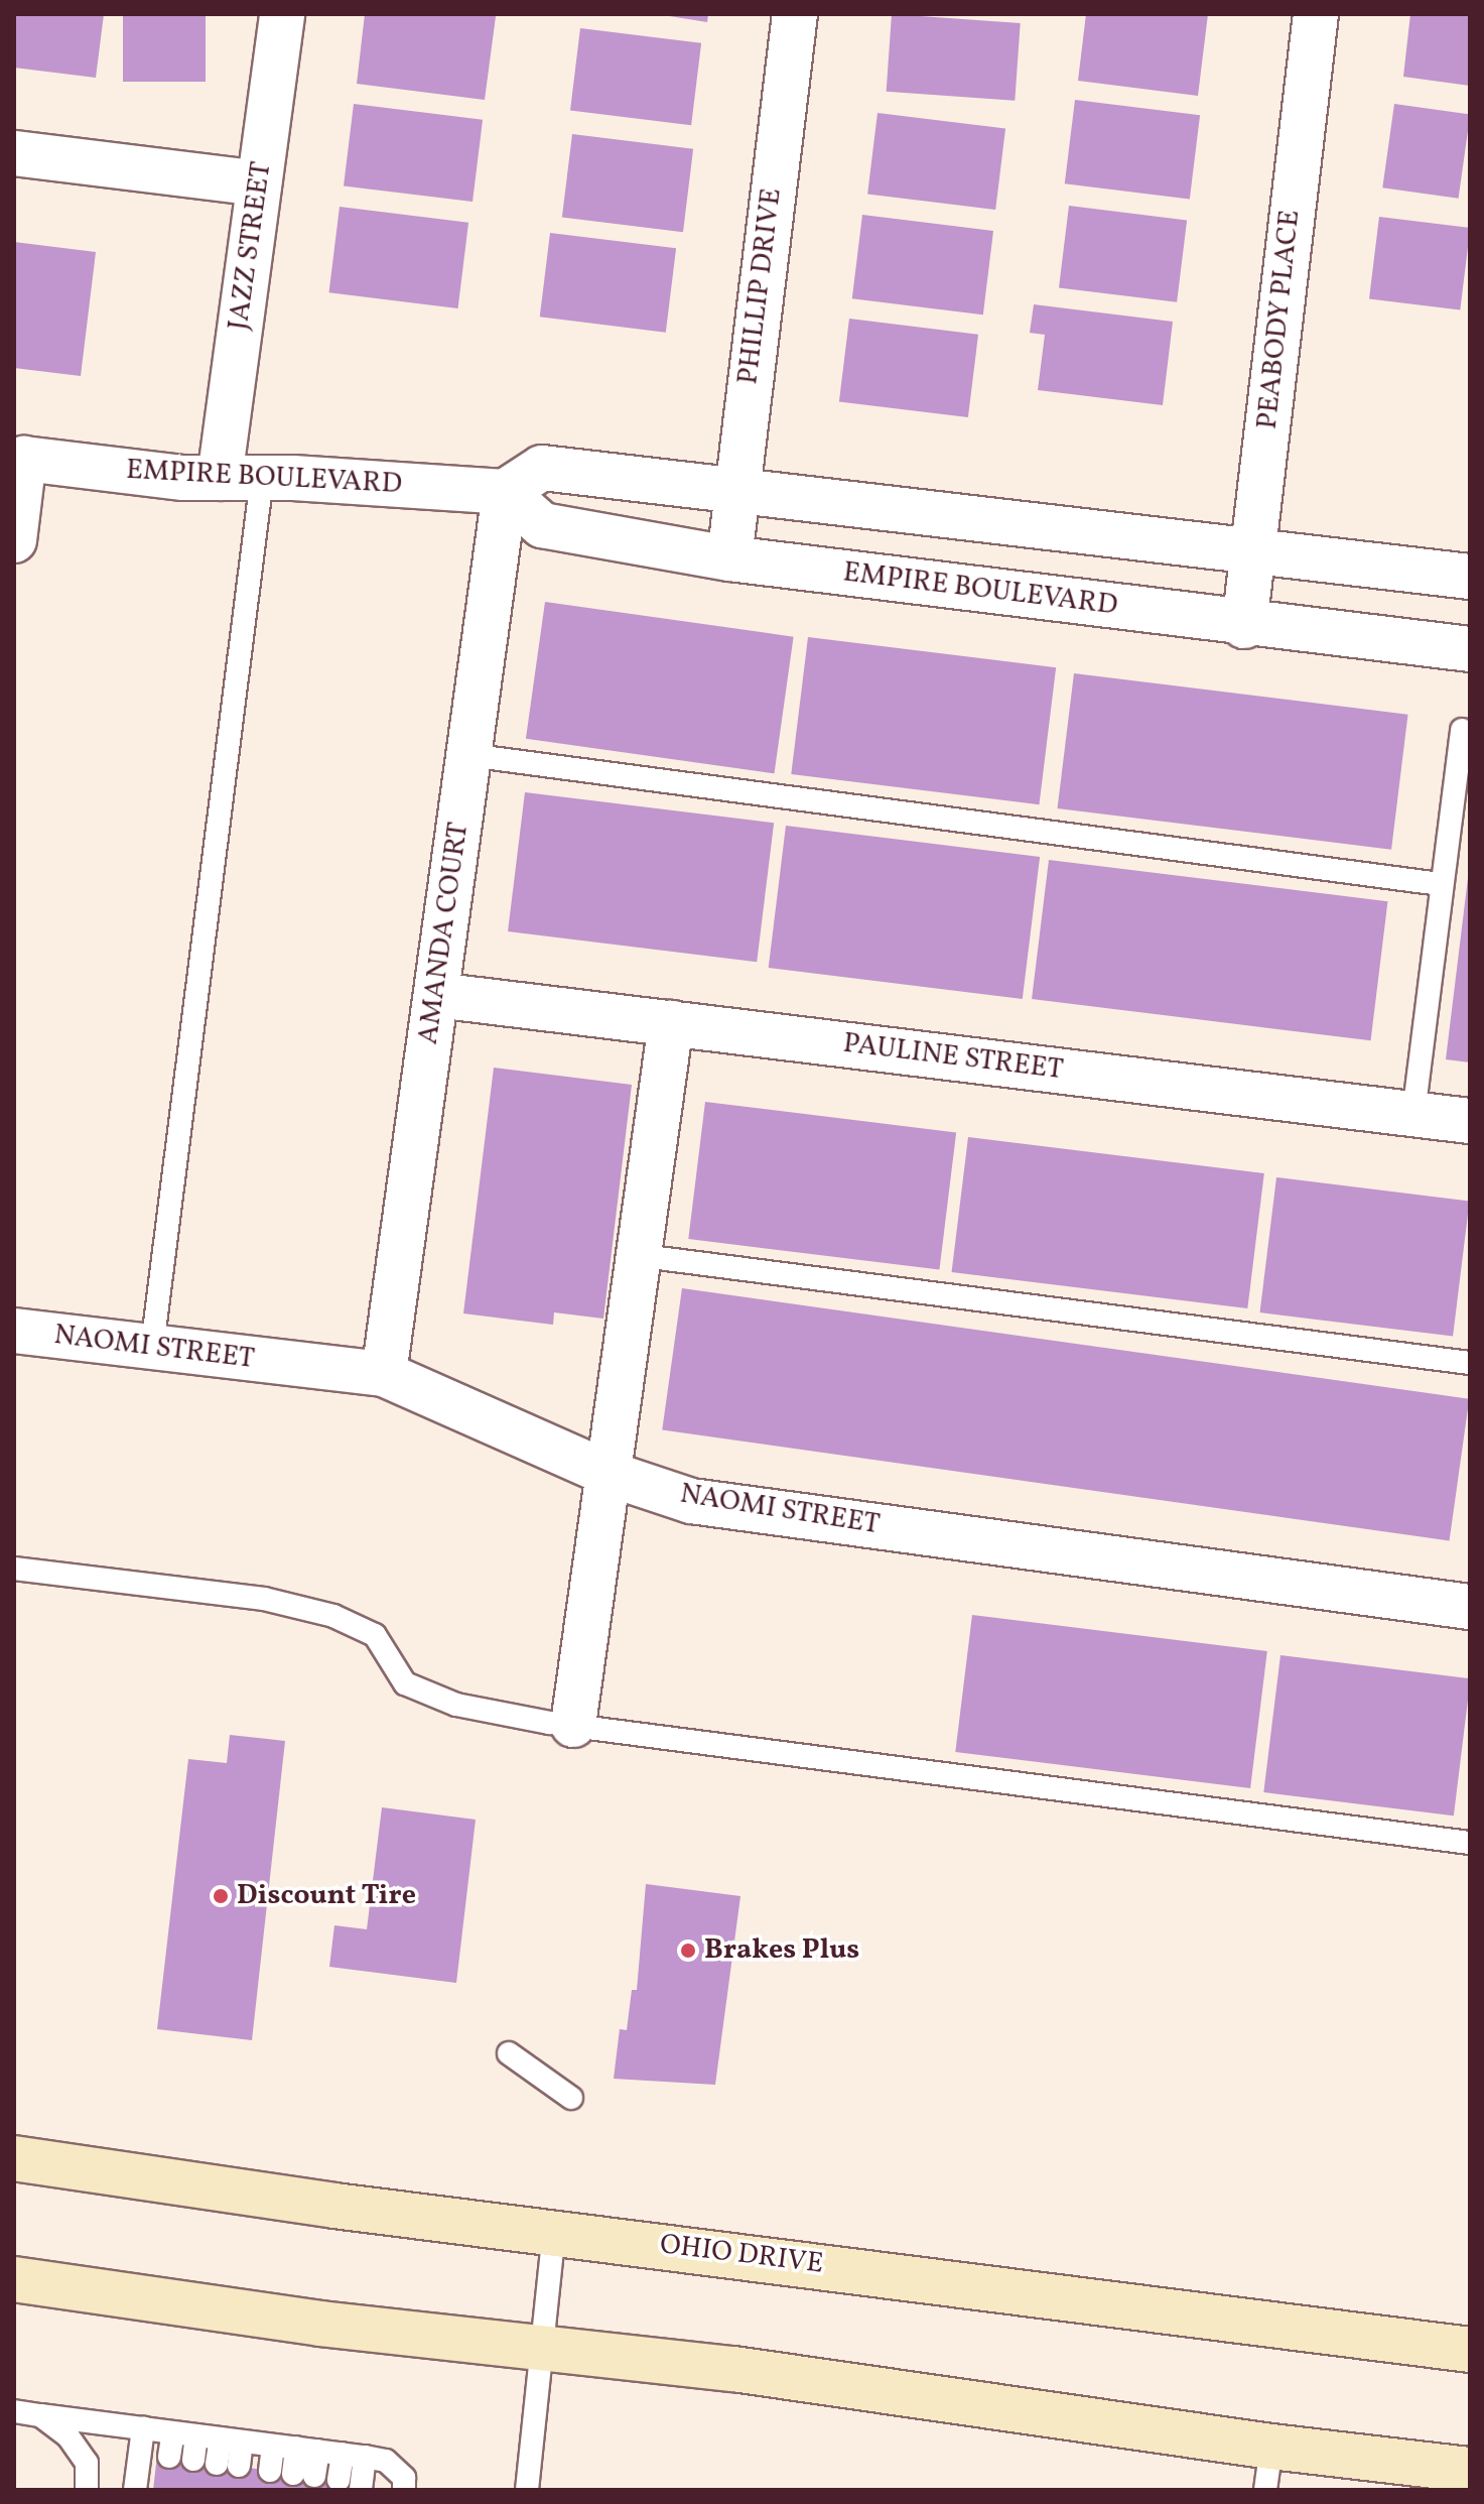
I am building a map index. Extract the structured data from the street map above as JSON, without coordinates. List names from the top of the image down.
{
  "streets": {
    "main road": ["OHIO DRIVE"],
    "street": [
      "JAZZ STREET",
      "PHILLIP DRIVE",
      "PEABODY PLACE",
      "EMPIRE BOULEVARD",
      "AMANDA COURT",
      "PAULINE STREET",
      "NAOMI STREET"
    ]
  },
  "crossings": [
    ["JAZZ STREET", "EMPIRE BOULEVARD"],
    ["PHILLIP DRIVE", "EMPIRE BOULEVARD"],
    ["PEABODY PLACE", "EMPIRE BOULEVARD"],
    ["EMPIRE BOULEVARD", "AMANDA COURT"],
    ["AMANDA COURT", "PAULINE STREET"],
    ["AMANDA COURT", "NAOMI STREET"]
  ],
  "places": ["Discount Tire", "Brakes Plus"]
}
